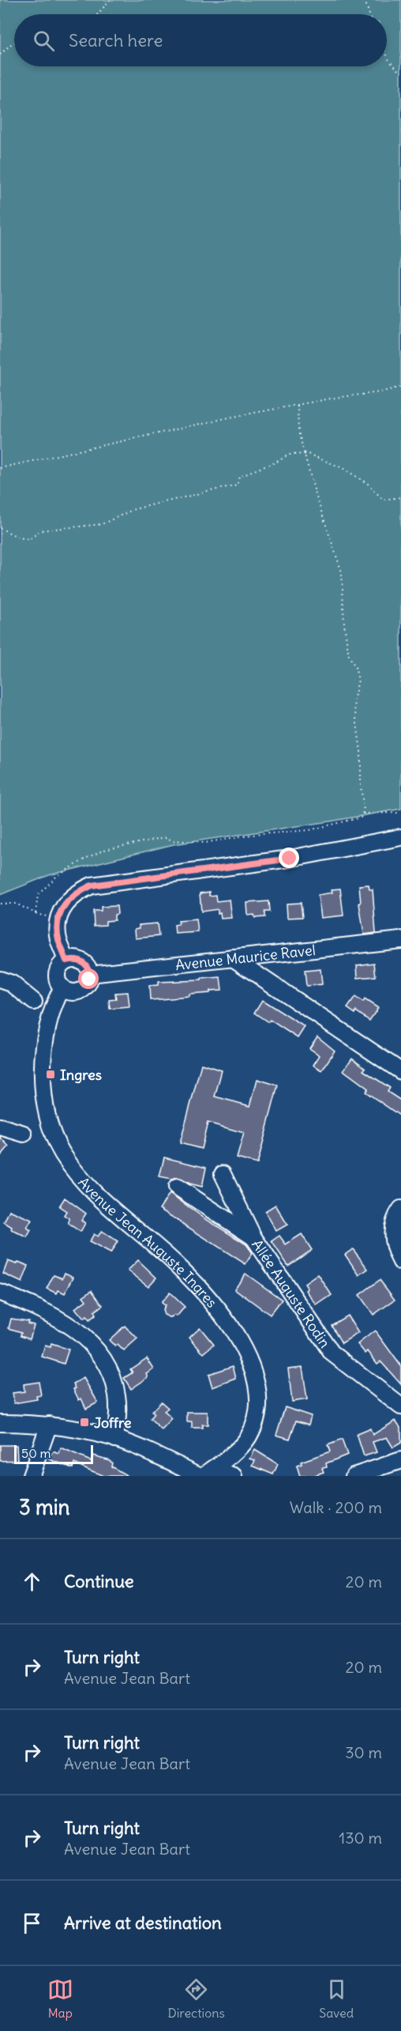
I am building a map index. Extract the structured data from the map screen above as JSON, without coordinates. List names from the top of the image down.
{
  "streets": {
    "street": ["Avenue Maurice Ravel", "Avenue Jean Auguste Ingres", "Allée Auguste Rodin"]
  },
  "crossings": [
    ["Avenue Maurice Ravel", "Avenue Jean Auguste Ingres"]
  ],
  "places": {
    "transit": ["Ingres", "Joffre"]
  },
  "scale_bar": "50 m",
  "page": {
    "search": "Search here",
    "scale": "50 m",
    "heading": ["3 min", "Walk · 200 m"],
    "list": [
      ["Continue", "20 m"],
      ["Turn right", "Avenue Jean Bart", "20 m"],
      ["Turn right", "Avenue Jean Bart", "30 m"],
      ["Turn right", "Avenue Jean Bart", "130 m"],
      "Arrive at destination"
    ],
    "nav": ["Map", "Directions", "Saved"]
  }
}
